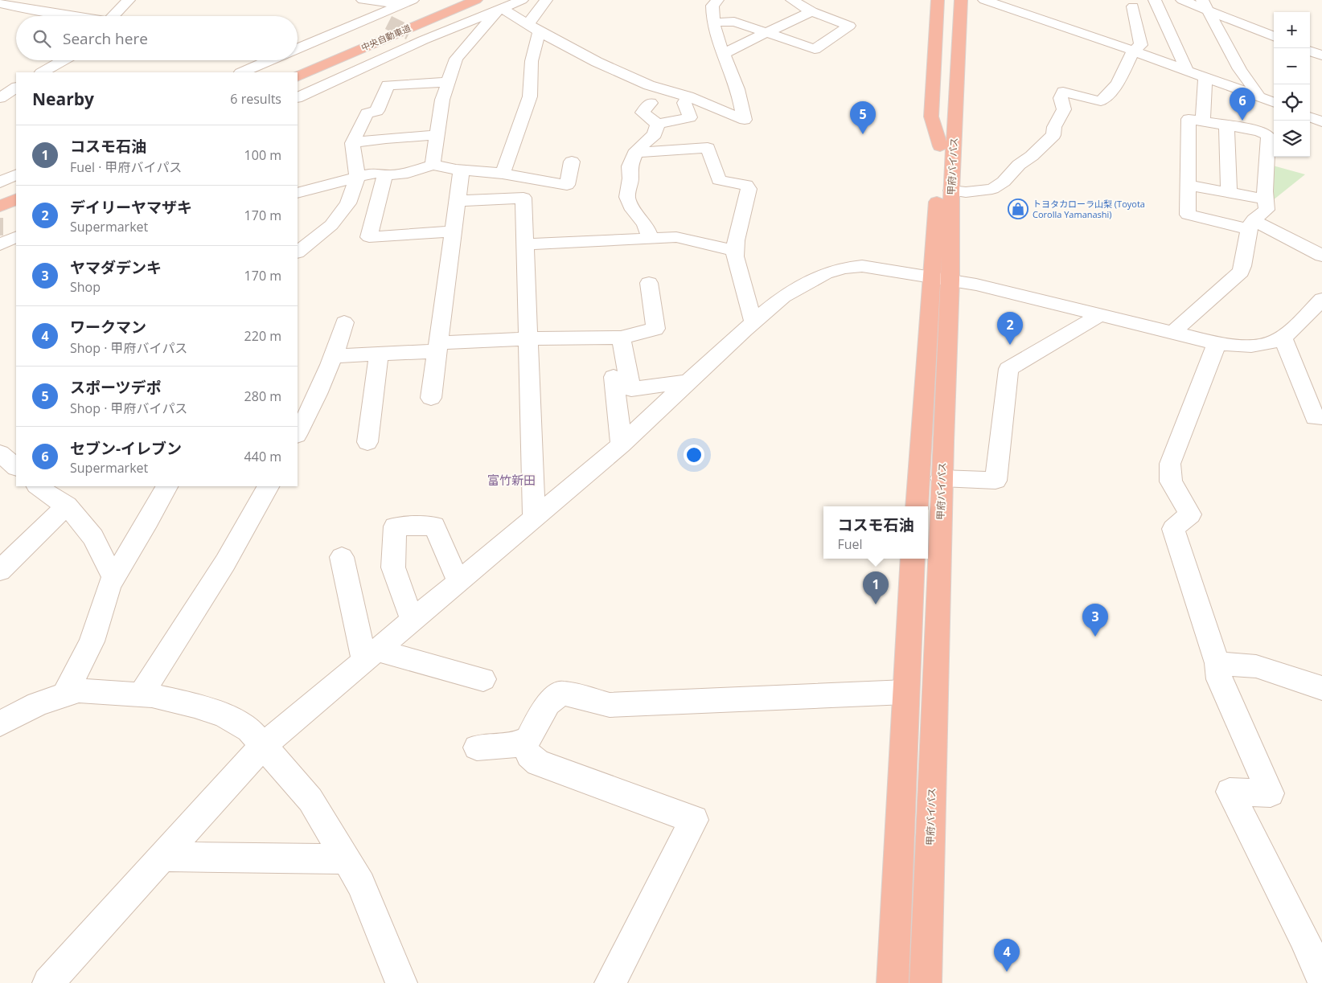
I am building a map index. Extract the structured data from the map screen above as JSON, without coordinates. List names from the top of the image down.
{
  "streets": {
    "highway": ["中央自動車道", "甲府バイパス"]
  },
  "districts": ["富竹新田"],
  "places": {
    "shop": ["トヨタカローラ山梨 (Toyota Corolla Yamanashi)"]
  },
  "page": {
    "map_buttons": ["+", "−"],
    "search": "Search here",
    "heading": ["Nearby", "6 results"],
    "pins": [
      "6",
      "5",
      "2",
      "1",
      "3",
      "4"
    ],
    "list": [
      {
        "mark": "1",
        "name": "コスモ石油",
        "note": "Fuel · 甲府バイパス",
        "value": "100 m"
      },
      {
        "mark": "2",
        "name": "デイリーヤマザキ",
        "note": "Supermarket",
        "value": "170 m"
      },
      {
        "mark": "3",
        "name": "ヤマダデンキ",
        "note": "Shop",
        "value": "170 m"
      },
      {
        "mark": "4",
        "name": "ワークマン",
        "note": "Shop · 甲府バイパス",
        "value": "220 m"
      },
      {
        "mark": "5",
        "name": "スポーツデポ",
        "note": "Shop · 甲府バイパス",
        "value": "280 m"
      },
      {
        "mark": "6",
        "name": "セブン-イレブン",
        "note": "Supermarket",
        "value": "440 m"
      }
    ],
    "popup": ["コスモ石油", "Fuel"]
  }
}
